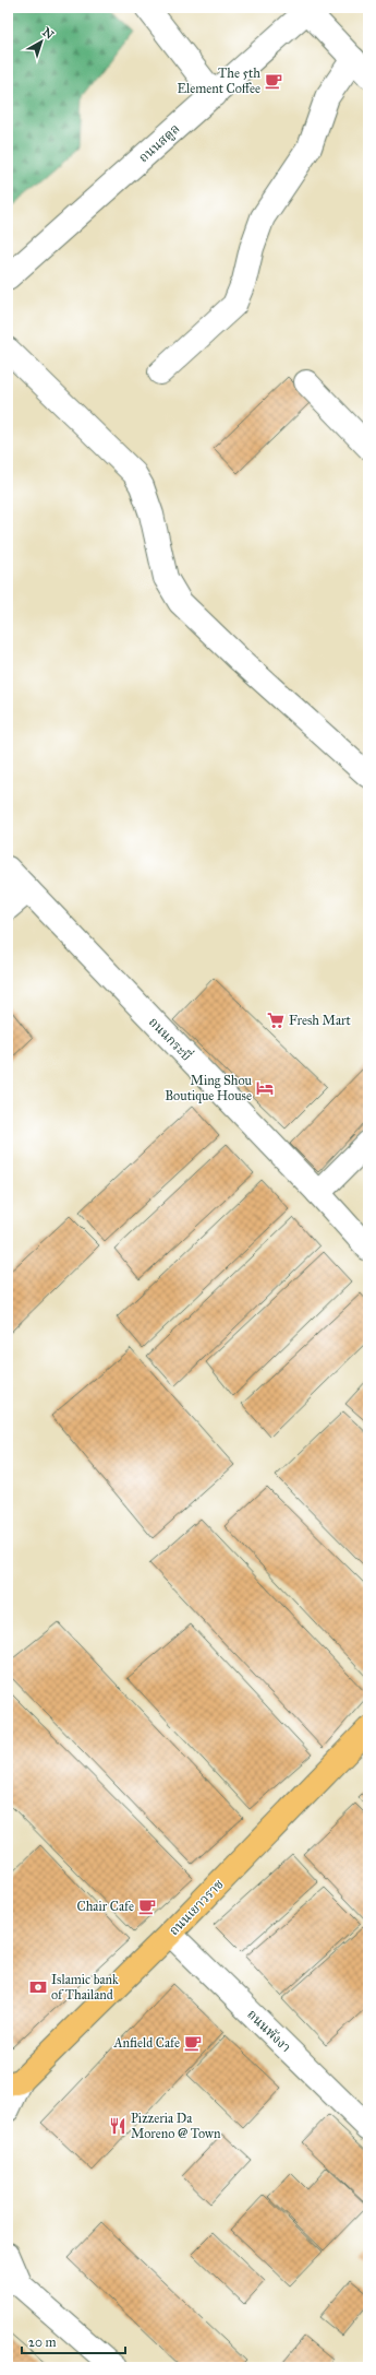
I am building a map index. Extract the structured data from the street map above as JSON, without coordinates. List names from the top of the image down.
{
  "streets": {
    "main road": ["ถนนเยาวราช"],
    "street": ["ถนนสตูล", "ถนนกระบี่", "ถนนพังงา"]
  },
  "crossings": [
    ["ถนนเยาวราช", "ถนนพังงา"]
  ],
  "places": {
    "cafe": ["The 5th Element Coffee", "Chair Cafe", "Anfield Cafe"],
    "supermarket": ["Fresh Mart"],
    "hotel": ["Ming Shou Boutique House"],
    "bank": ["Islamic bank of Thailand"],
    "restaurant": ["Pizzeria Da Moreno @ Town"]
  },
  "scale_bar": "20 m",
  "north": "top right"
}
